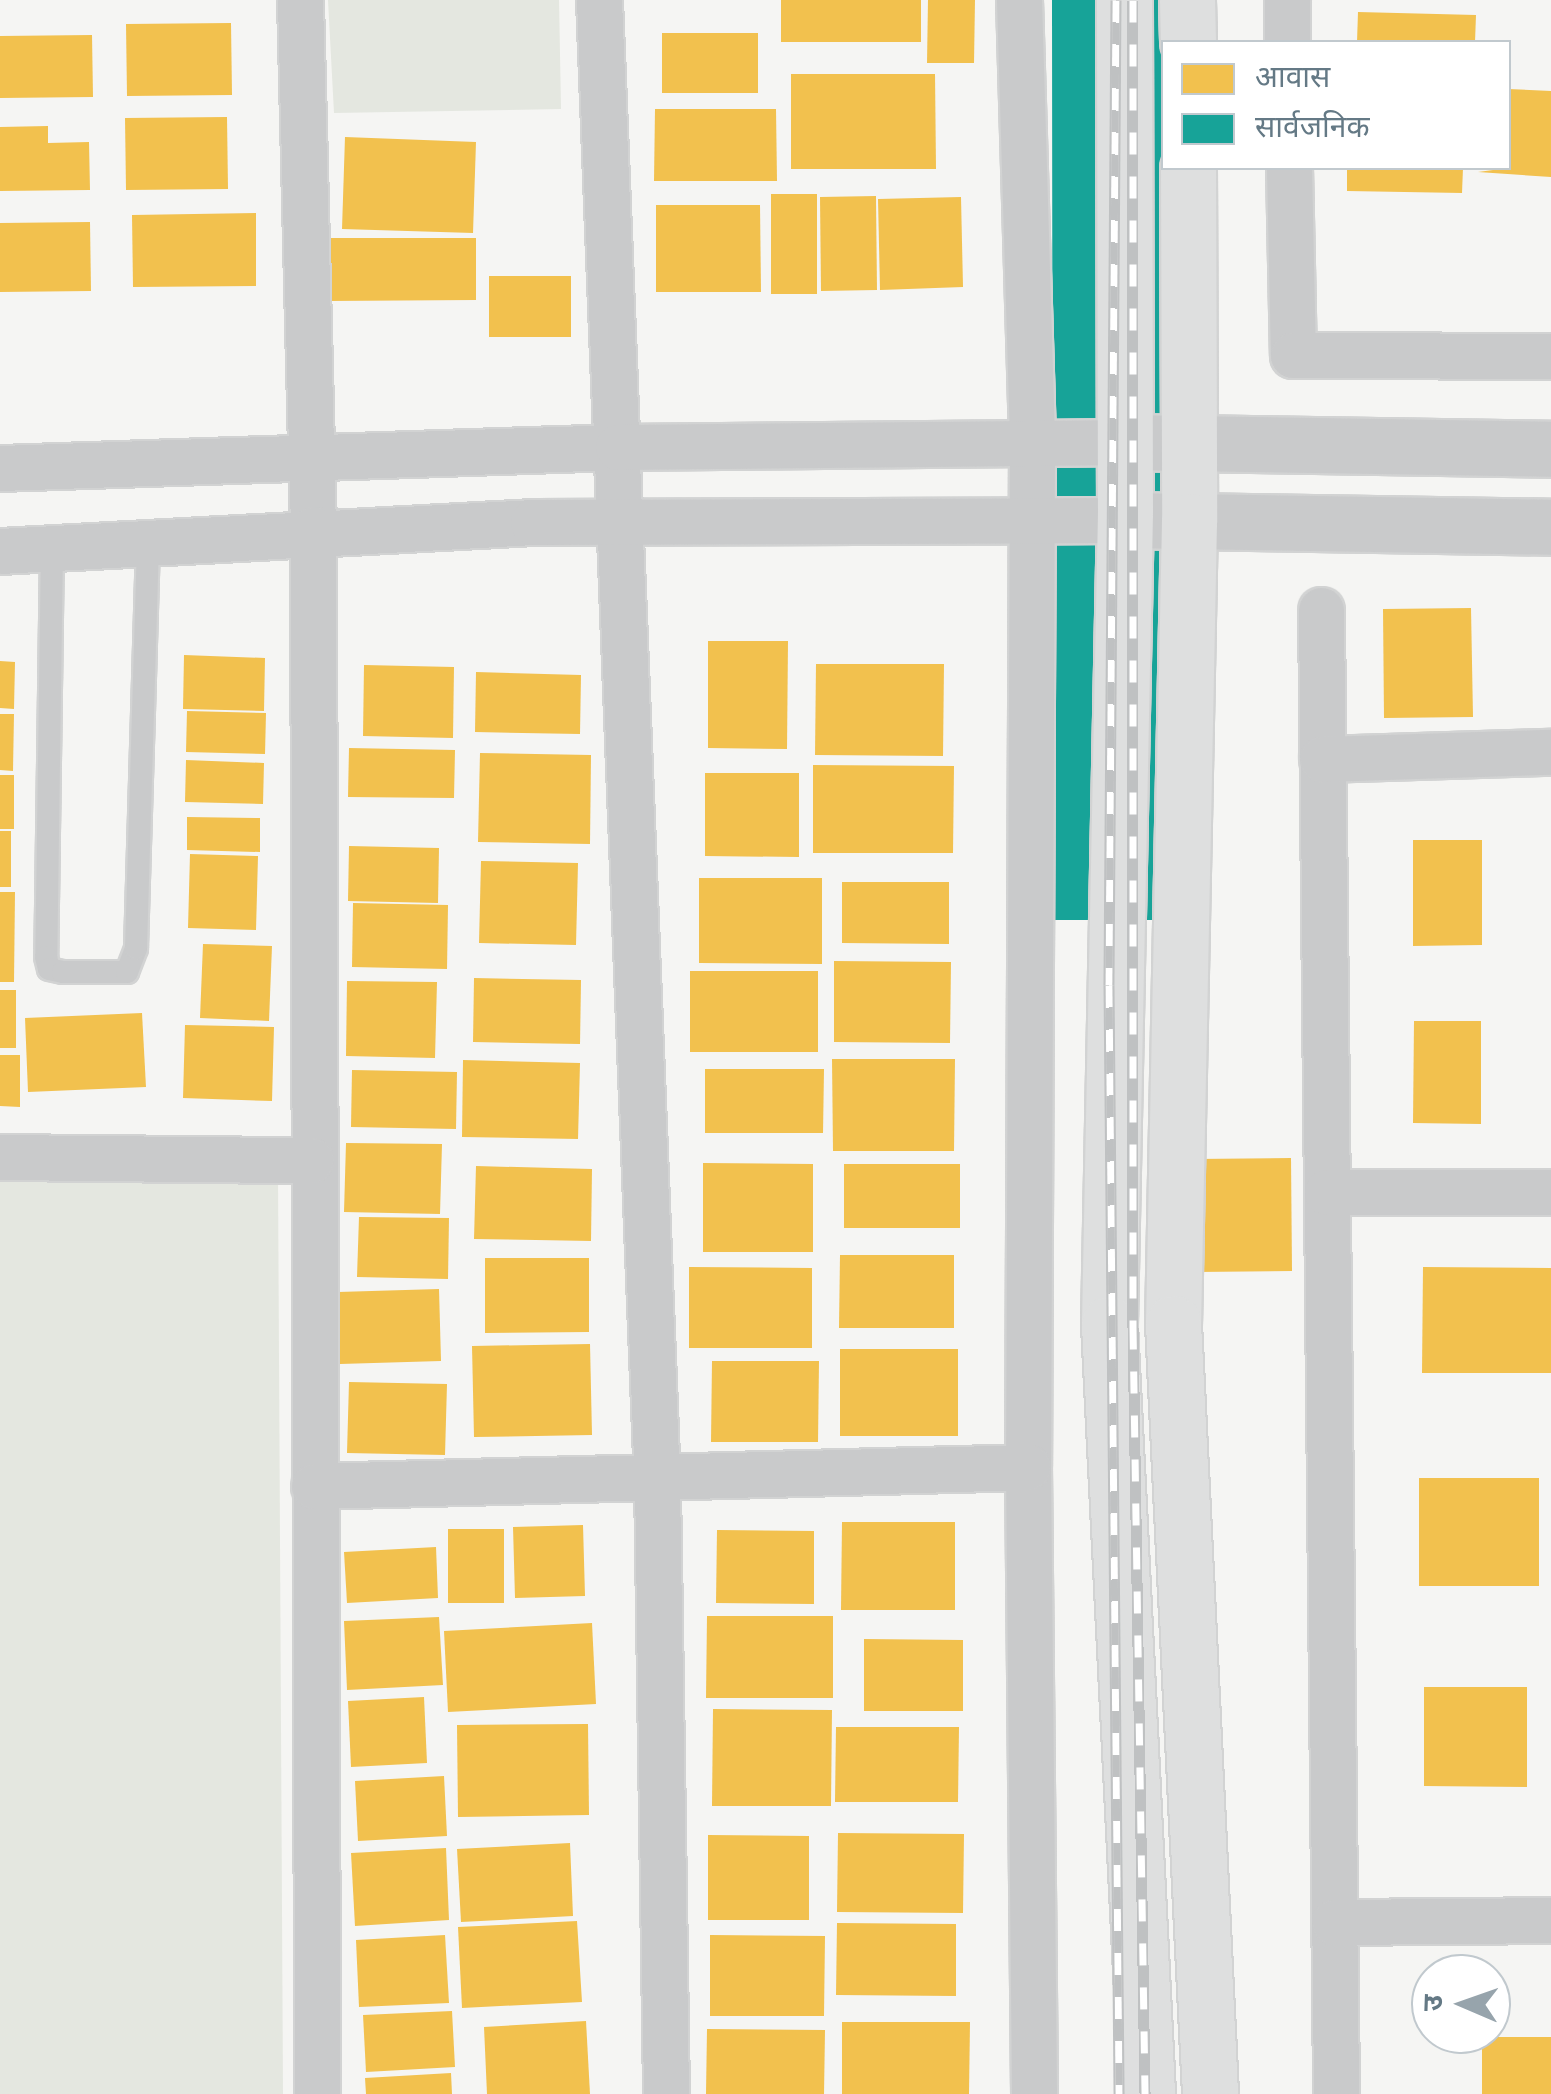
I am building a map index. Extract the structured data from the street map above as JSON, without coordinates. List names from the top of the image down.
{
  "legend": ["आवास", "सार्वजनिक"],
  "north": "left"
}
